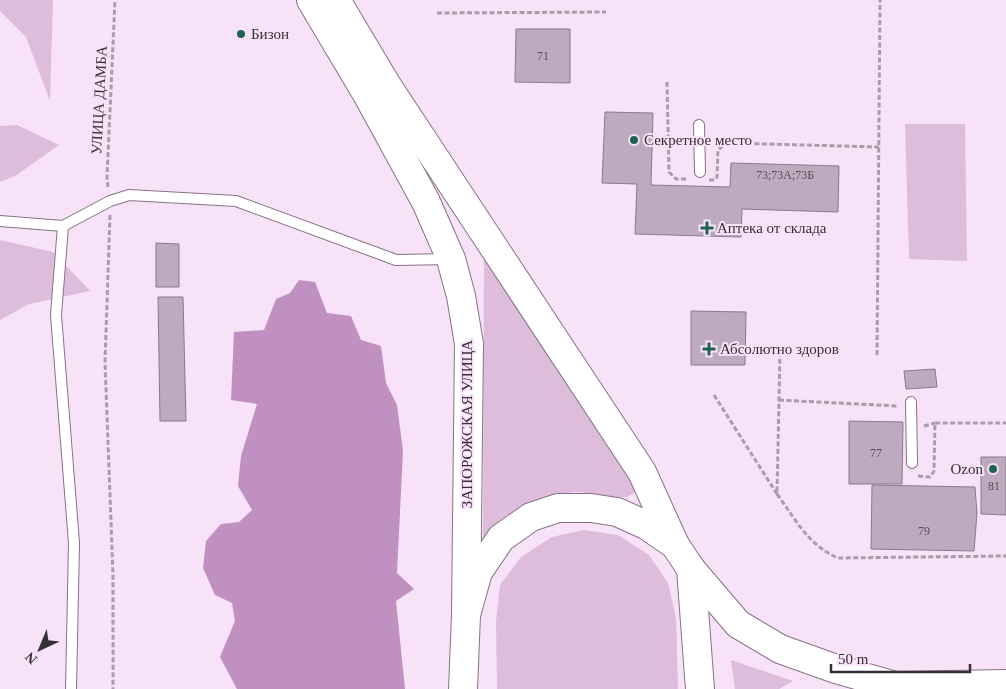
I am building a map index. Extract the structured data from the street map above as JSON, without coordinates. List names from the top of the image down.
{
  "streets": {
    "main road": ["ЗАПОРОЖСКАЯ УЛИЦА"],
    "path": ["УЛИЦА ДАМБА"]
  },
  "places": {
    "other": ["Бизон", "Секретное место", "Ozon"],
    "health": ["Аптека от склада", "Абсолютно здоров"]
  },
  "house_numbers": [
    "71",
    "73;73А;73Б",
    "77",
    "81",
    "79"
  ],
  "scale_bar": "50 m",
  "north": "bottom left"
}
